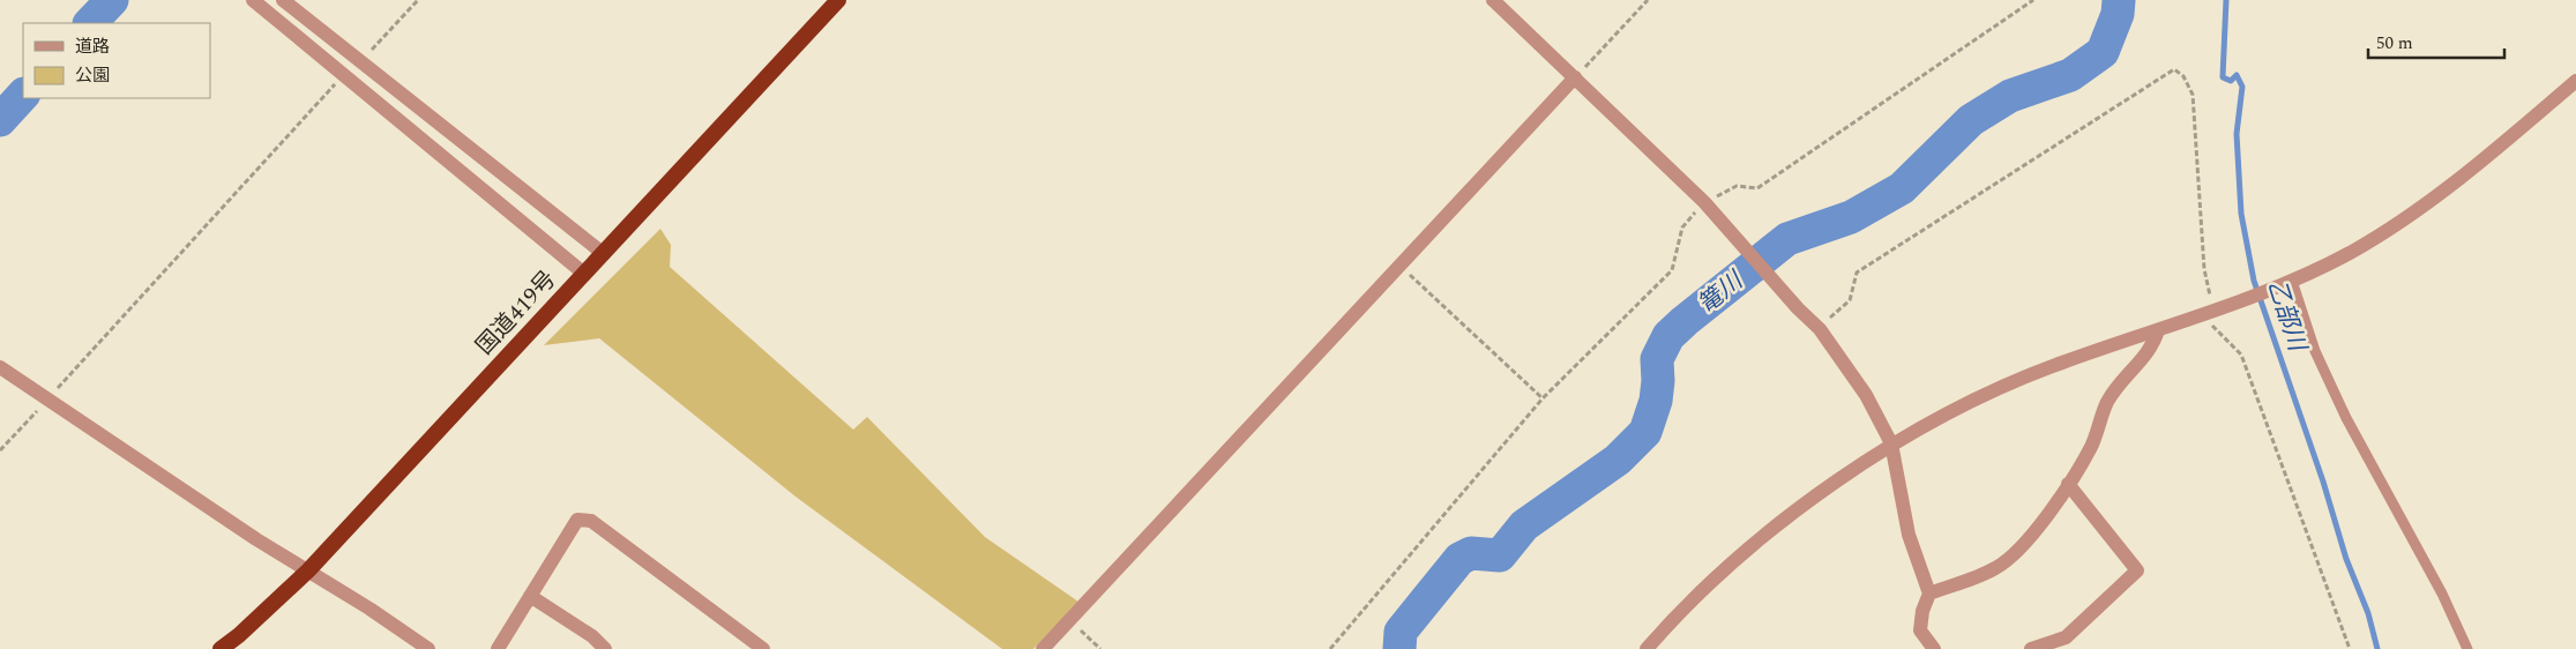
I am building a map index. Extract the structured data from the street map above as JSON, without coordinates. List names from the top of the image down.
{
  "streets": {
    "highway": ["国道419号"]
  },
  "water": ["篭川", "乙部川"],
  "legend": ["道路", "公園"],
  "scale_bar": "50 m"
}
